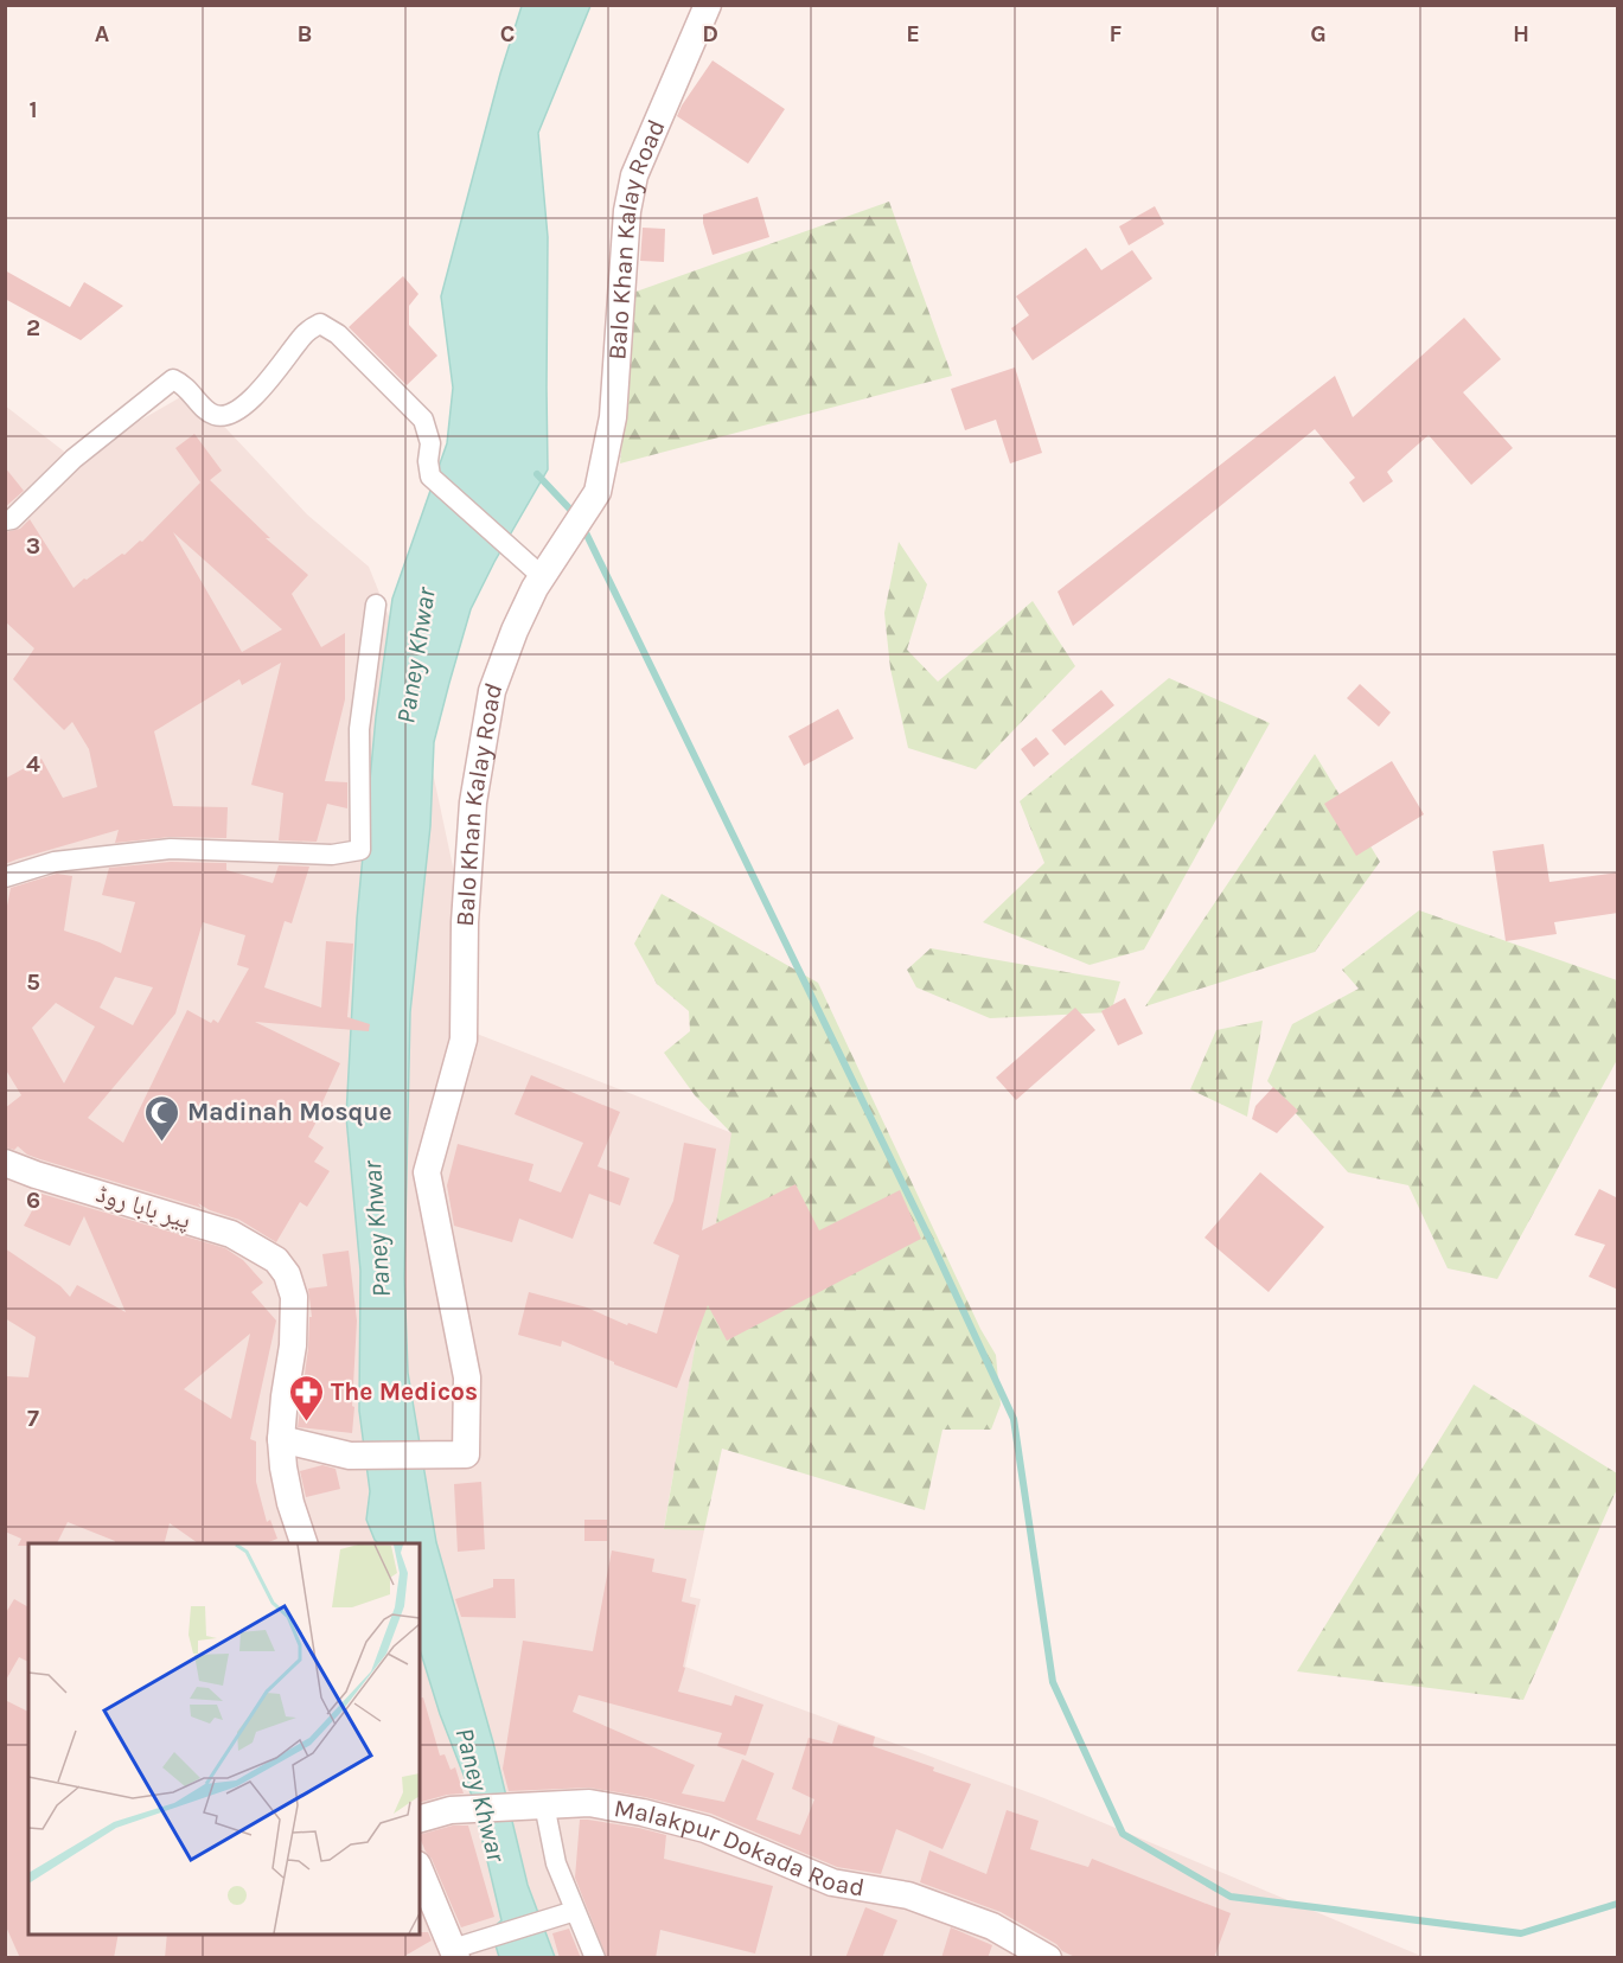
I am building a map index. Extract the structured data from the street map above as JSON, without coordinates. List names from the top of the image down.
{
  "streets": {
    "street": ["Balo Khan Kalay Road", "پیر بابا روڈ", "Malakpur Dokada Road"]
  },
  "crossings": [
    ["Balo Khan Kalay Road", "پیر بابا روڈ"]
  ],
  "water": ["Paney Khwar"],
  "places": {
    "mosque": ["Madinah Mosque"],
    "pharmacy": ["The Medicos"]
  },
  "grid": {
    "columns": [
      "A",
      "B",
      "C",
      "D",
      "E",
      "F",
      "G",
      "H"
    ],
    "rows": [
      "1",
      "2",
      "3",
      "4",
      "5",
      "6",
      "7"
    ]
  }
}
